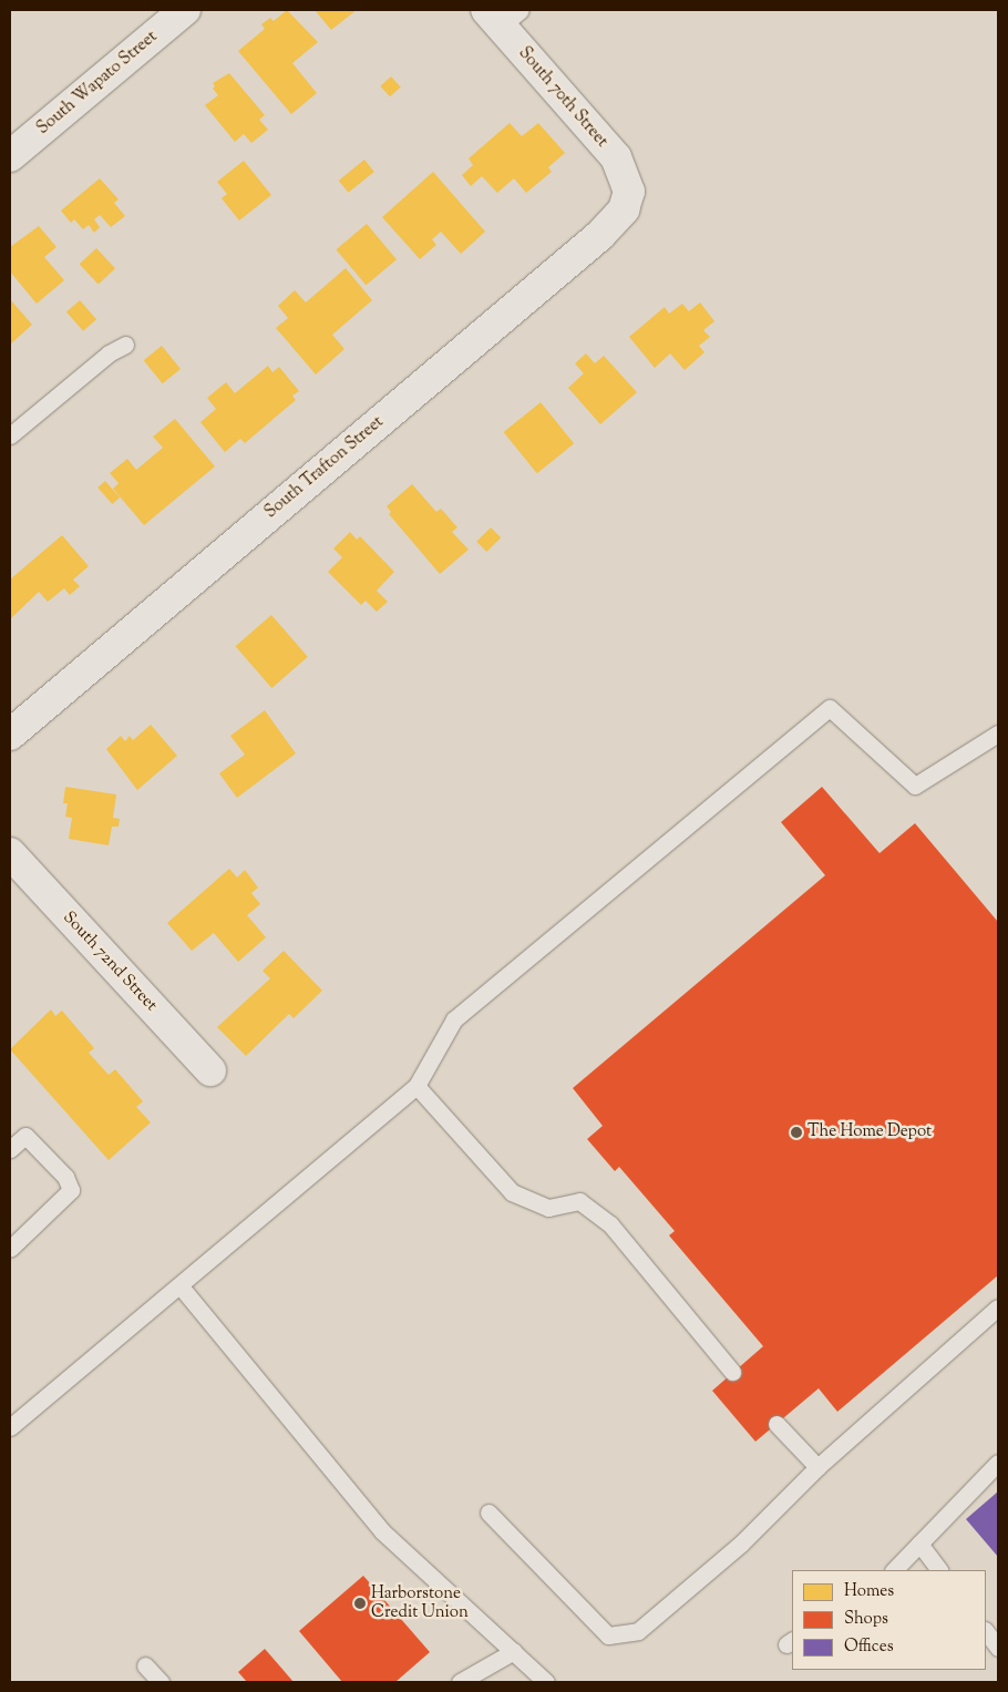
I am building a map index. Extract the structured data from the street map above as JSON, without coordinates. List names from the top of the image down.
{
  "streets": {
    "street": [
      "South Wapato Street",
      "South 70th Street",
      "South Trafton Street",
      "South 72nd Street"
    ]
  },
  "crossings": [
    ["South 70th Street", "South Trafton Street"]
  ],
  "places": ["The Home Depot", "Harborstone Credit Union"],
  "legend": ["Homes", "Shops", "Offices"]
}
